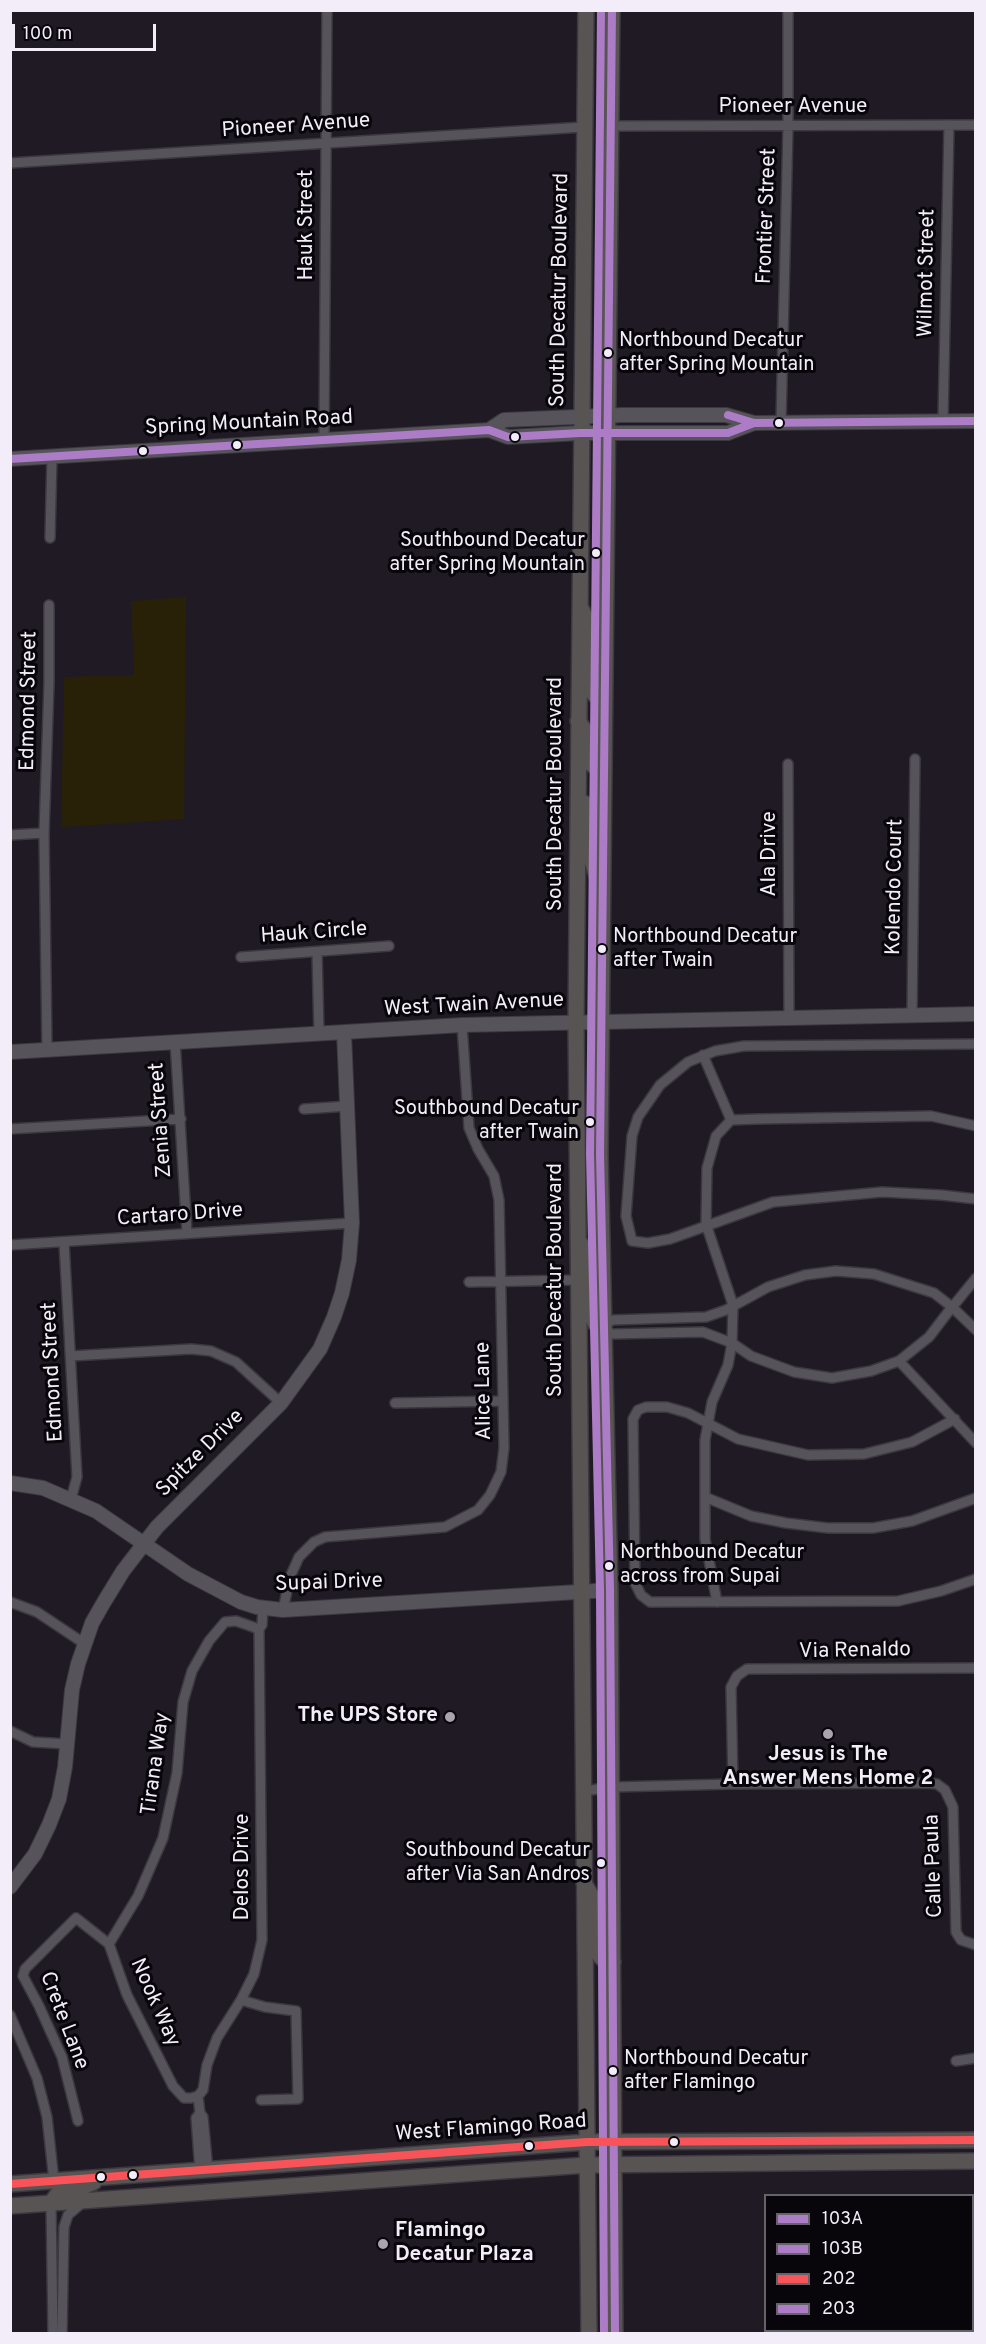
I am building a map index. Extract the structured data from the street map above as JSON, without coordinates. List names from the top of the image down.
{
  "streets": {
    "main road": ["South Decatur Boulevard", "West Flamingo Road"],
    "street": [
      "Pioneer Avenue",
      "Frontier Street",
      "Hauk Street",
      "Wilmot Street",
      "Spring Mountain Road",
      "Edmond Street",
      "Ala Drive",
      "Kolendo Court",
      "Hauk Circle",
      "West Twain Avenue",
      "Zenia Street",
      "Cartaro Drive",
      "Alice Lane",
      "Spitze Drive",
      "Supai Drive",
      "Via Renaldo",
      "Tirana Way",
      "Calle Paula",
      "Delos Drive",
      "Nook Way",
      "Crete Lane"
    ]
  },
  "crossings": [
    ["Pioneer Avenue", "Frontier Street"],
    ["Pioneer Avenue", "Hauk Street"],
    ["Pioneer Avenue", "Wilmot Street"],
    ["Pioneer Avenue", "South Decatur Boulevard"],
    ["Frontier Street", "Spring Mountain Road"],
    ["Hauk Street", "Spring Mountain Road"],
    ["Wilmot Street", "Spring Mountain Road"],
    ["South Decatur Boulevard", "Spring Mountain Road"],
    ["South Decatur Boulevard", "West Twain Avenue"],
    ["South Decatur Boulevard", "Supai Drive"],
    ["South Decatur Boulevard", "West Flamingo Road"],
    ["Edmond Street", "West Twain Avenue"],
    ["Edmond Street", "Cartaro Drive"],
    ["Edmond Street", "Supai Drive"],
    ["Ala Drive", "West Twain Avenue"],
    ["Kolendo Court", "West Twain Avenue"],
    ["West Twain Avenue", "Zenia Street"],
    ["West Twain Avenue", "Alice Lane"],
    ["West Twain Avenue", "Spitze Drive"],
    ["Zenia Street", "Cartaro Drive"],
    ["Cartaro Drive", "Spitze Drive"],
    ["Alice Lane", "Supai Drive"],
    ["Spitze Drive", "Supai Drive"],
    ["Supai Drive", "Delos Drive"],
    ["Via Renaldo", "Calle Paula"],
    ["Tirana Way", "Delos Drive"],
    ["Tirana Way", "Nook Way"],
    ["Delos Drive", "Nook Way"],
    ["Delos Drive", "West Flamingo Road"],
    ["Nook Way", "Crete Lane"]
  ],
  "places": [
    "Northbound Decatur after Spring Mountain",
    "Southbound Decatur after Spring Mountain",
    "Northbound Decatur after Twain",
    "Southbound Decatur after Twain",
    "Northbound Decatur across from Supai",
    "The UPS Store",
    "Jesus is The Answer Mens Home 2",
    "Southbound Decatur after Via San Andros",
    "Northbound Decatur after Flamingo",
    "Flamingo Decatur Plaza"
  ],
  "lines": [
    "transit line 103A",
    "transit line 103B",
    "transit line 203",
    "transit line 202"
  ],
  "legend": [
    "103A",
    "103B",
    "202",
    "203"
  ],
  "scale_bar": "100 m"
}
